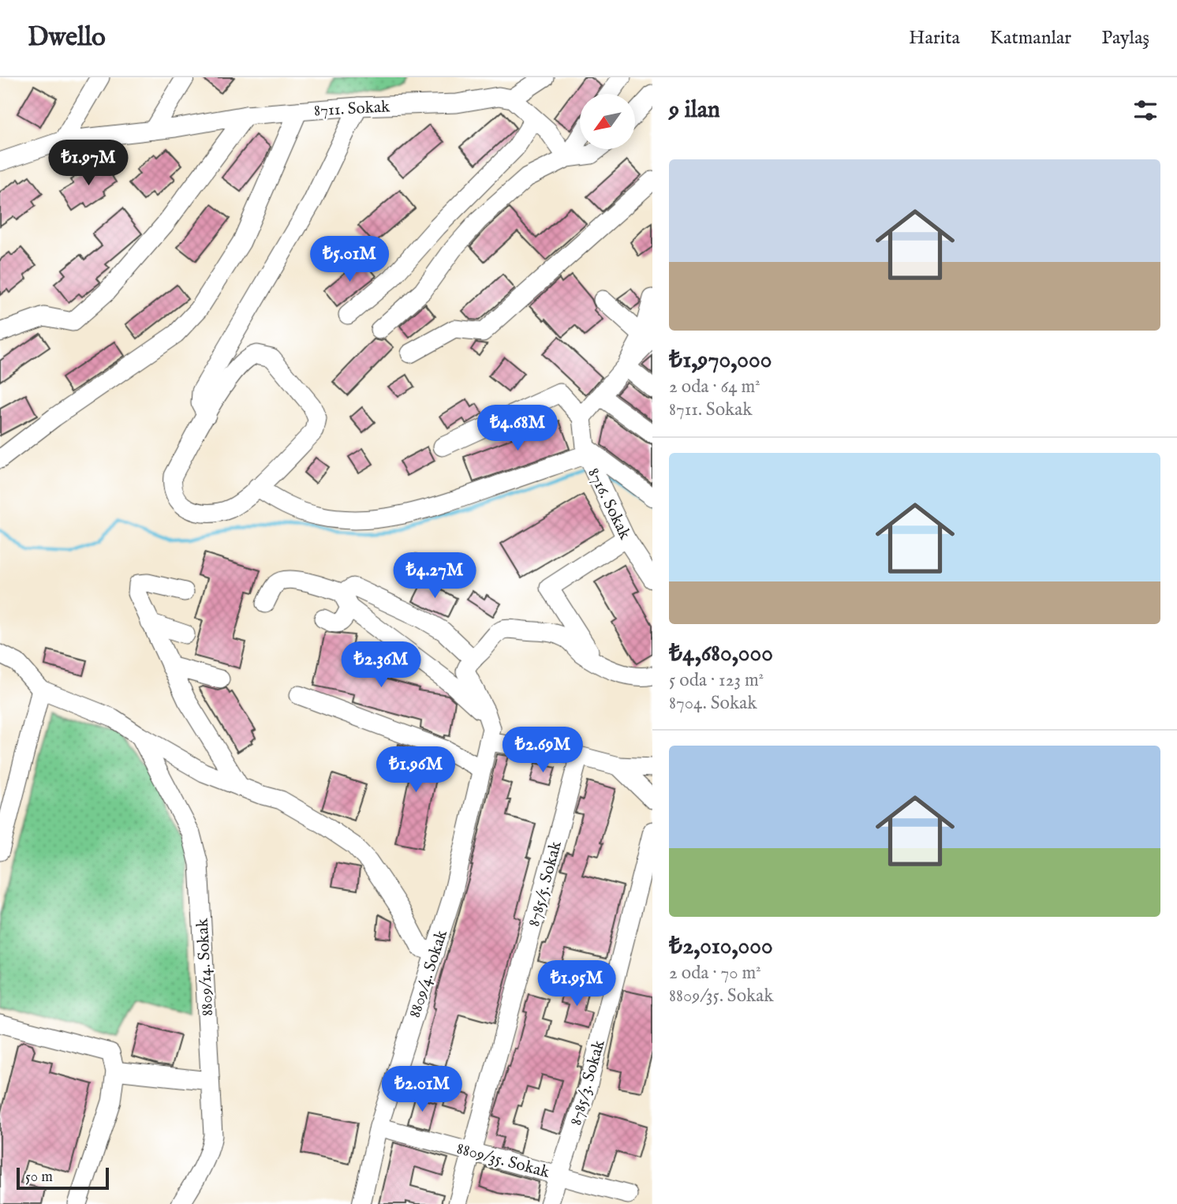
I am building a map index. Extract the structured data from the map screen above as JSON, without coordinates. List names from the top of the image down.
{
  "streets": {
    "street": [
      "8711. Sokak",
      "8716. Sokak",
      "8785/5. Sokak",
      "8809/14. Sokak",
      "8809/4. Sokak",
      "8785/3. Sokak",
      "8809/35. Sokak"
    ]
  },
  "crossings": [
    ["8785/5. Sokak", "8809/35. Sokak"],
    ["8809/4. Sokak", "8809/35. Sokak"],
    ["8785/3. Sokak", "8809/35. Sokak"]
  ],
  "scale_bar": "50 m",
  "north": "bottom left",
  "page": {
    "header": "Dwello",
    "nav": ["Harita", "Katmanlar", "Paylaş"],
    "heading": "9 ilan",
    "price": [
      "₺1.97M",
      "₺5.01M",
      "₺4.68M",
      "₺4.27M",
      "₺2.36M",
      "₺2.69M",
      "₺1.96M",
      "₺1.95M",
      "₺2.01M"
    ],
    "list": [
      {
        "name": "₺1,970,000",
        "note": "2 oda · 64 m² · 8711. Sokak"
      },
      {
        "name": "₺4,680,000",
        "note": "5 oda · 123 m² · 8704. Sokak"
      },
      {
        "name": "₺2,010,000",
        "note": "2 oda · 70 m² · 8809/35. Sokak"
      }
    ],
    "scale": "50 m"
  }
}
